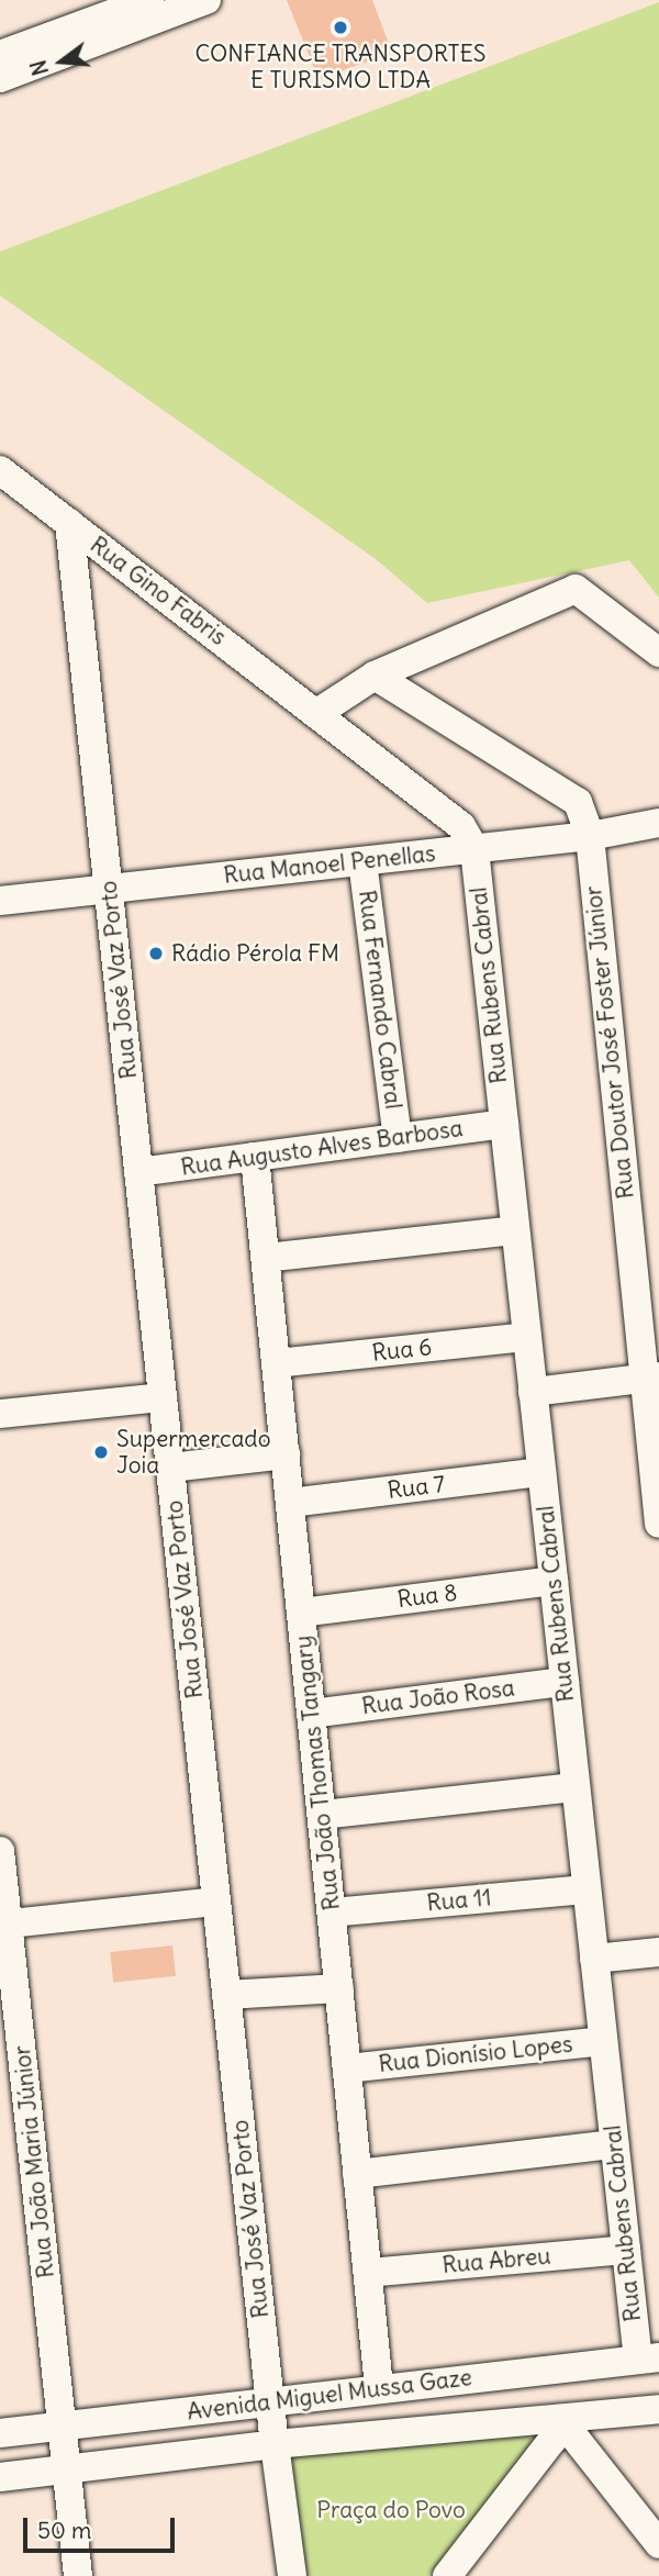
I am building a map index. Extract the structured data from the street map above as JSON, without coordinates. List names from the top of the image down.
{
  "streets": {
    "street": [
      "Rua Gino Fabris",
      "Rua Manoel Penellas",
      "Rua José Vaz Porto",
      "Rua Rubens Cabral",
      "Rua Fernando Cabral",
      "Rua Doutor José Foster Júnior",
      "Rua Augusto Alves Barbosa",
      "Rua 6",
      "Rua 7",
      "Rua 8",
      "Rua João Rosa",
      "Rua João Thomas Tangary",
      "Rua 11",
      "Rua Dionísio Lopes",
      "Rua João Maria Júnior",
      "Rua Abreu",
      "Avenida Miguel Mussa Gaze"
    ]
  },
  "crossings": [
    ["Rua Gino Fabris", "Rua Manoel Penellas"],
    ["Rua Gino Fabris", "Rua José Vaz Porto"],
    ["Rua Gino Fabris", "Rua Rubens Cabral"],
    ["Rua Manoel Penellas", "Rua José Vaz Porto"],
    ["Rua Manoel Penellas", "Rua Rubens Cabral"],
    ["Rua Manoel Penellas", "Rua Fernando Cabral"],
    ["Rua Manoel Penellas", "Rua Doutor José Foster Júnior"],
    ["Rua José Vaz Porto", "Rua Augusto Alves Barbosa"],
    ["Rua José Vaz Porto", "Avenida Miguel Mussa Gaze"],
    ["Rua Rubens Cabral", "Rua Augusto Alves Barbosa"],
    ["Rua Rubens Cabral", "Rua 6"],
    ["Rua Rubens Cabral", "Rua 7"],
    ["Rua Rubens Cabral", "Rua 8"],
    ["Rua Rubens Cabral", "Rua João Rosa"],
    ["Rua Rubens Cabral", "Rua 11"],
    ["Rua Rubens Cabral", "Rua Dionísio Lopes"],
    ["Rua Rubens Cabral", "Rua Abreu"],
    ["Rua Rubens Cabral", "Avenida Miguel Mussa Gaze"],
    ["Rua Fernando Cabral", "Rua Augusto Alves Barbosa"],
    ["Rua Augusto Alves Barbosa", "Rua João Thomas Tangary"],
    ["Rua 6", "Rua João Thomas Tangary"],
    ["Rua 7", "Rua João Thomas Tangary"],
    ["Rua 8", "Rua João Thomas Tangary"],
    ["Rua João Rosa", "Rua João Thomas Tangary"],
    ["Rua João Thomas Tangary", "Rua 11"],
    ["Rua João Thomas Tangary", "Rua Dionísio Lopes"],
    ["Rua João Thomas Tangary", "Rua Abreu"],
    ["Rua João Thomas Tangary", "Avenida Miguel Mussa Gaze"],
    ["Rua João Maria Júnior", "Avenida Miguel Mussa Gaze"]
  ],
  "parks": ["Praça do Povo"],
  "places": ["CONFIANCE TRANSPORTES E TURISMO LTDA", "Rádio Pérola FM", "Supermercado Joia"],
  "scale_bar": "50 m",
  "north": "left"
}
